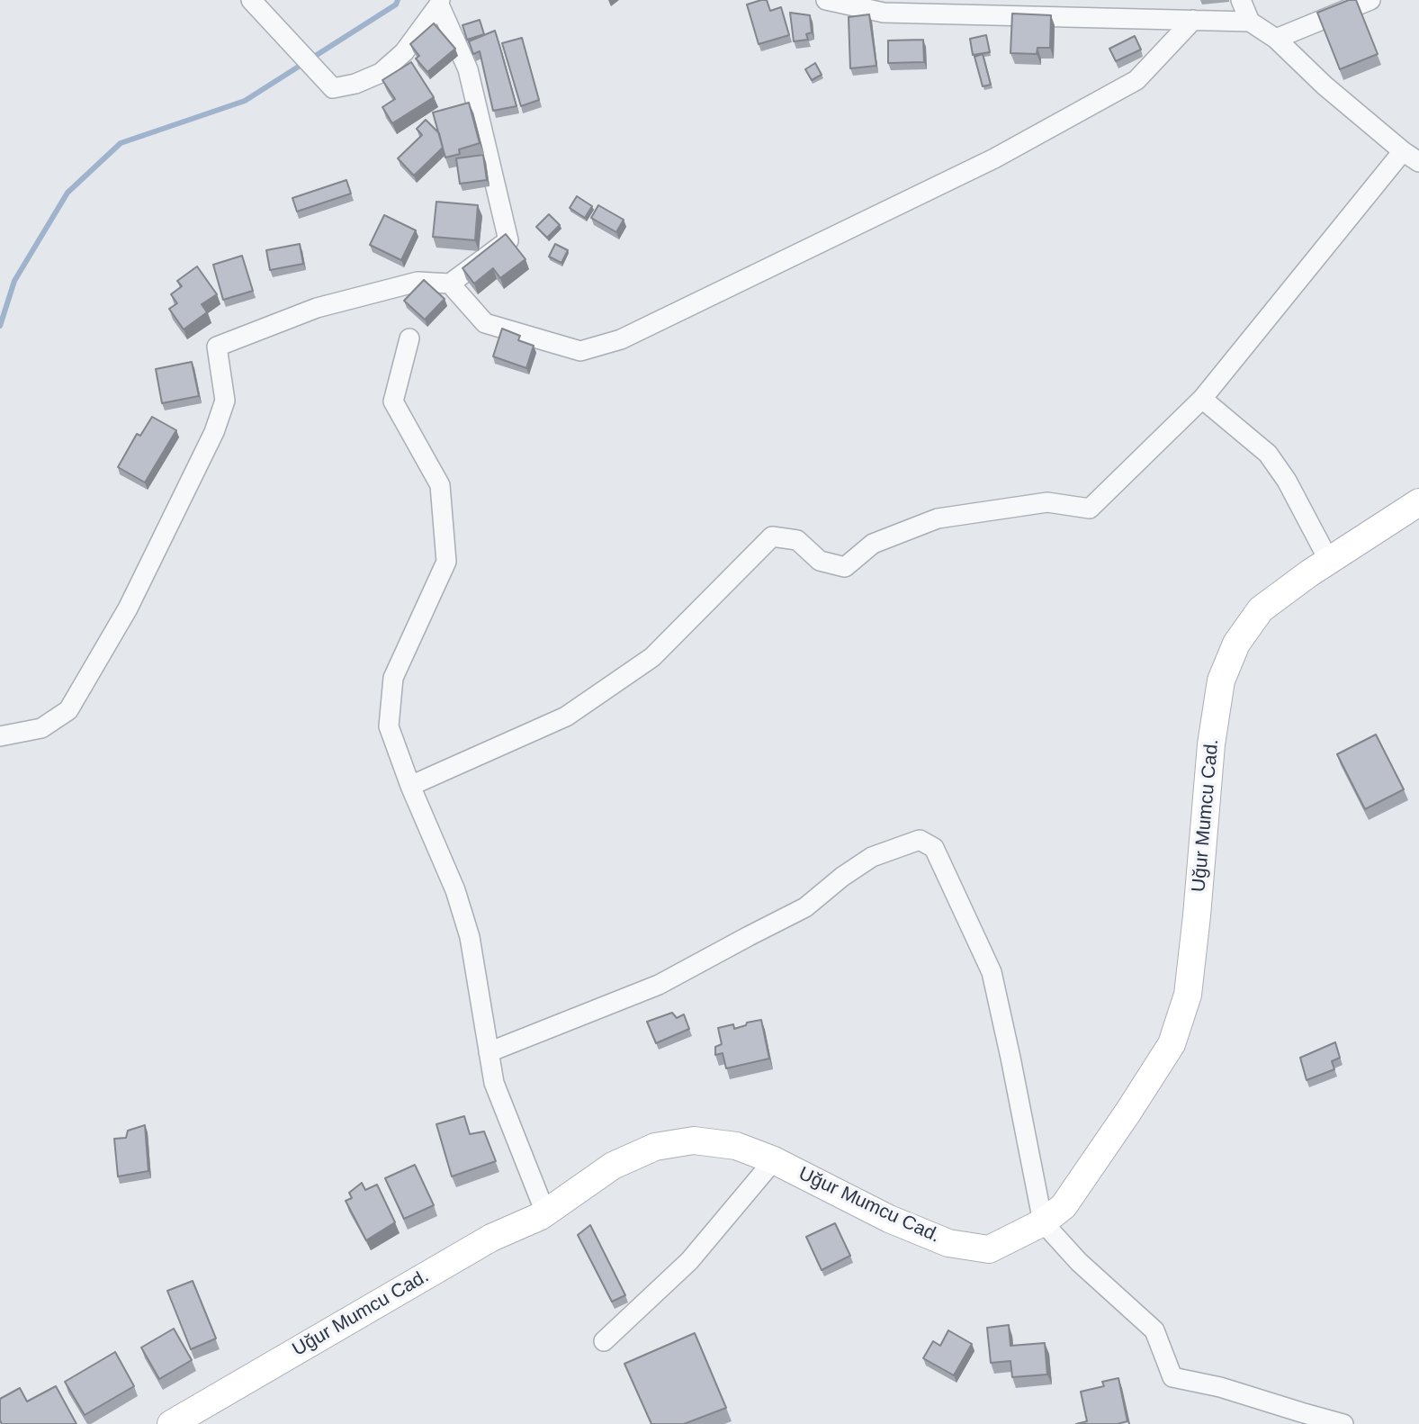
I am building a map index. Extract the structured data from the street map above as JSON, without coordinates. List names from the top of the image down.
{
  "streets": {
    "street": ["Uğur Mumcu Cad."]
  }
}
